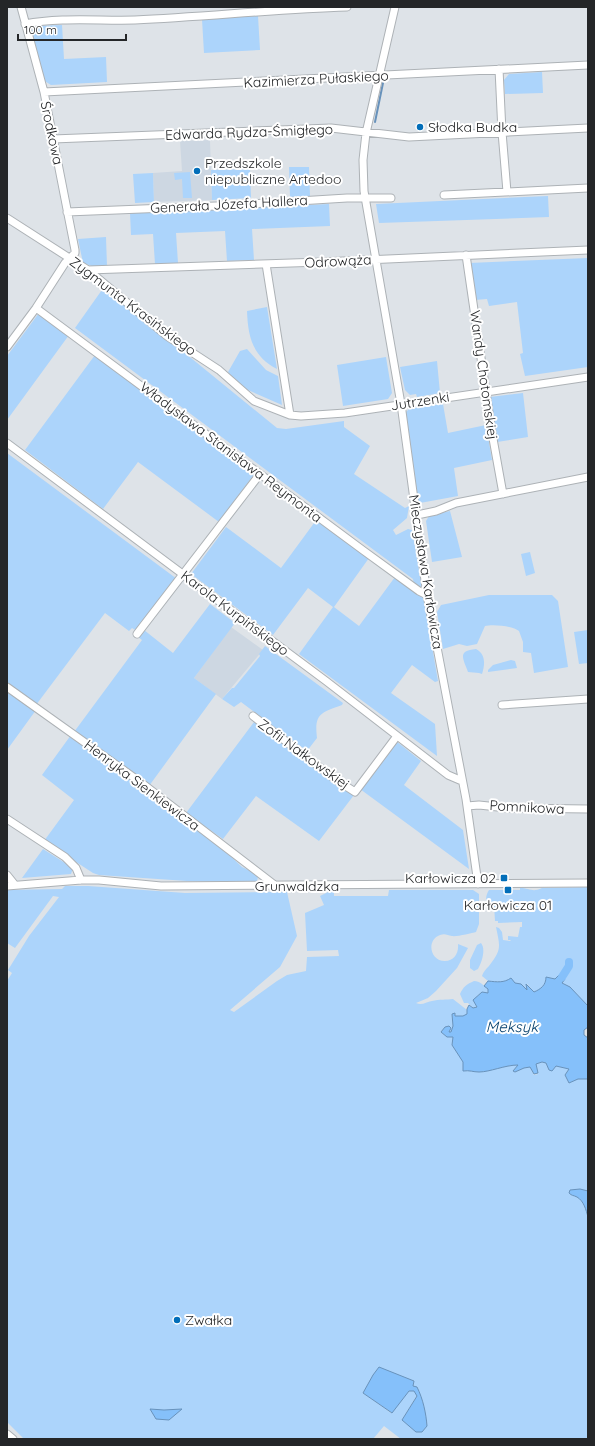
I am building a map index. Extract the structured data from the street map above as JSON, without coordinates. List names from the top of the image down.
{
  "streets": {
    "street": [
      "Kazimierza Pułaskiego",
      "Edwarda Rydza-Śmigłego",
      "Środkowa",
      "Generała Józefa Hallera",
      "Odrowąża",
      "Zygmunta Krasińskiego",
      "Wandy Chotomskiej",
      "Jutrzenki",
      "Władysława Stanisława Reymonta",
      "Mieczysława Karłowicza",
      "Karola Kurpińskiego",
      "Zofii Nałkowskiej",
      "Henryka Sienkiewicza",
      "Pomnikowa",
      "Grunwaldzka"
    ]
  },
  "crossings": [
    ["Kazimierza Pułaskiego", "Środkowa"],
    ["Kazimierza Pułaskiego", "Mieczysława Karłowicza"],
    ["Edwarda Rydza-Śmigłego", "Środkowa"],
    ["Edwarda Rydza-Śmigłego", "Mieczysława Karłowicza"],
    ["Środkowa", "Generała Józefa Hallera"],
    ["Środkowa", "Zygmunta Krasińskiego"],
    ["Generała Józefa Hallera", "Mieczysława Karłowicza"],
    ["Odrowąża", "Zygmunta Krasińskiego"],
    ["Odrowąża", "Wandy Chotomskiej"],
    ["Odrowąża", "Mieczysława Karłowicza"],
    ["Zygmunta Krasińskiego", "Jutrzenki"],
    ["Wandy Chotomskiej", "Jutrzenki"],
    ["Jutrzenki", "Mieczysława Karłowicza"],
    ["Władysława Stanisława Reymonta", "Mieczysława Karłowicza"],
    ["Mieczysława Karłowicza", "Karola Kurpińskiego"],
    ["Mieczysława Karłowicza", "Pomnikowa"],
    ["Mieczysława Karłowicza", "Grunwaldzka"],
    ["Karola Kurpińskiego", "Zofii Nałkowskiej"],
    ["Henryka Sienkiewicza", "Grunwaldzka"]
  ],
  "water": ["Meksyk"],
  "places": {
    "other": ["Słodka Budka", "Przedszkole niepubliczne Artedoo", "Zwałka"],
    "transit": ["Karłowicza 02", "Karłowicza 01"]
  },
  "scale_bar": "100 m"
}
